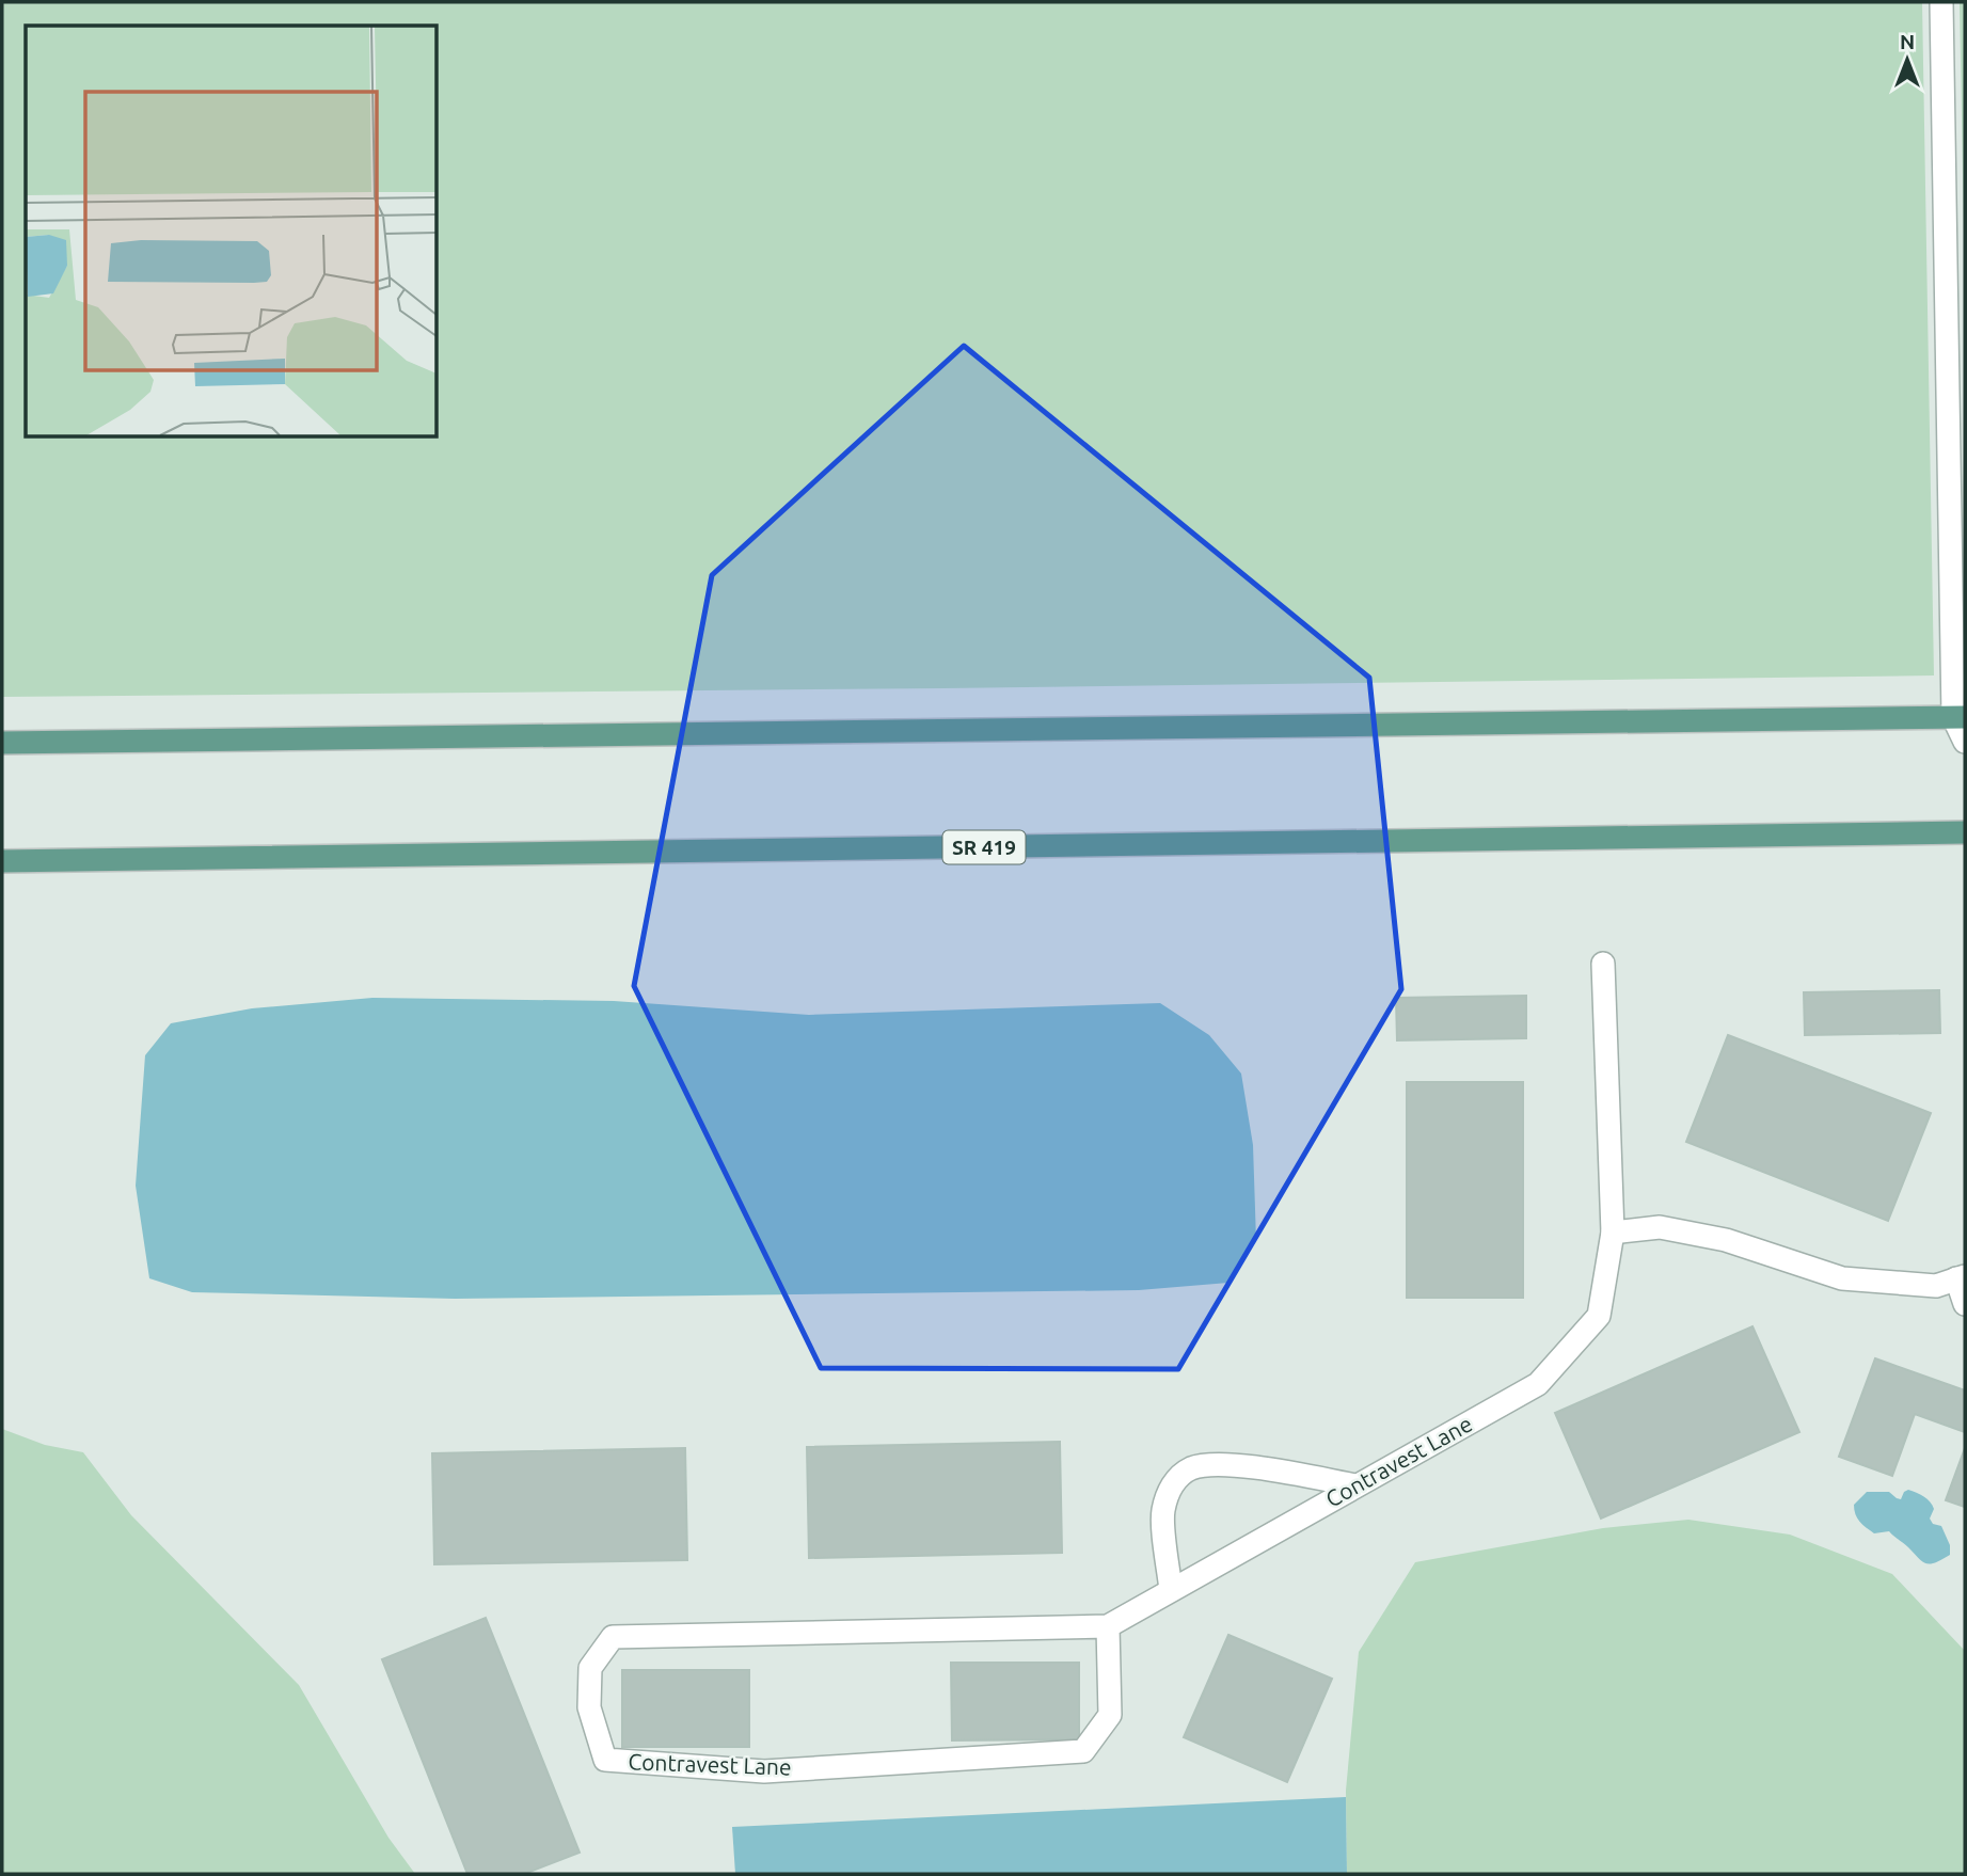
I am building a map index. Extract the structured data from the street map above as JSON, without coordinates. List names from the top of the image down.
{
  "streets": {
    "main road": ["SR 419"],
    "street": ["Contravest Lane"]
  },
  "north": "top"
}
